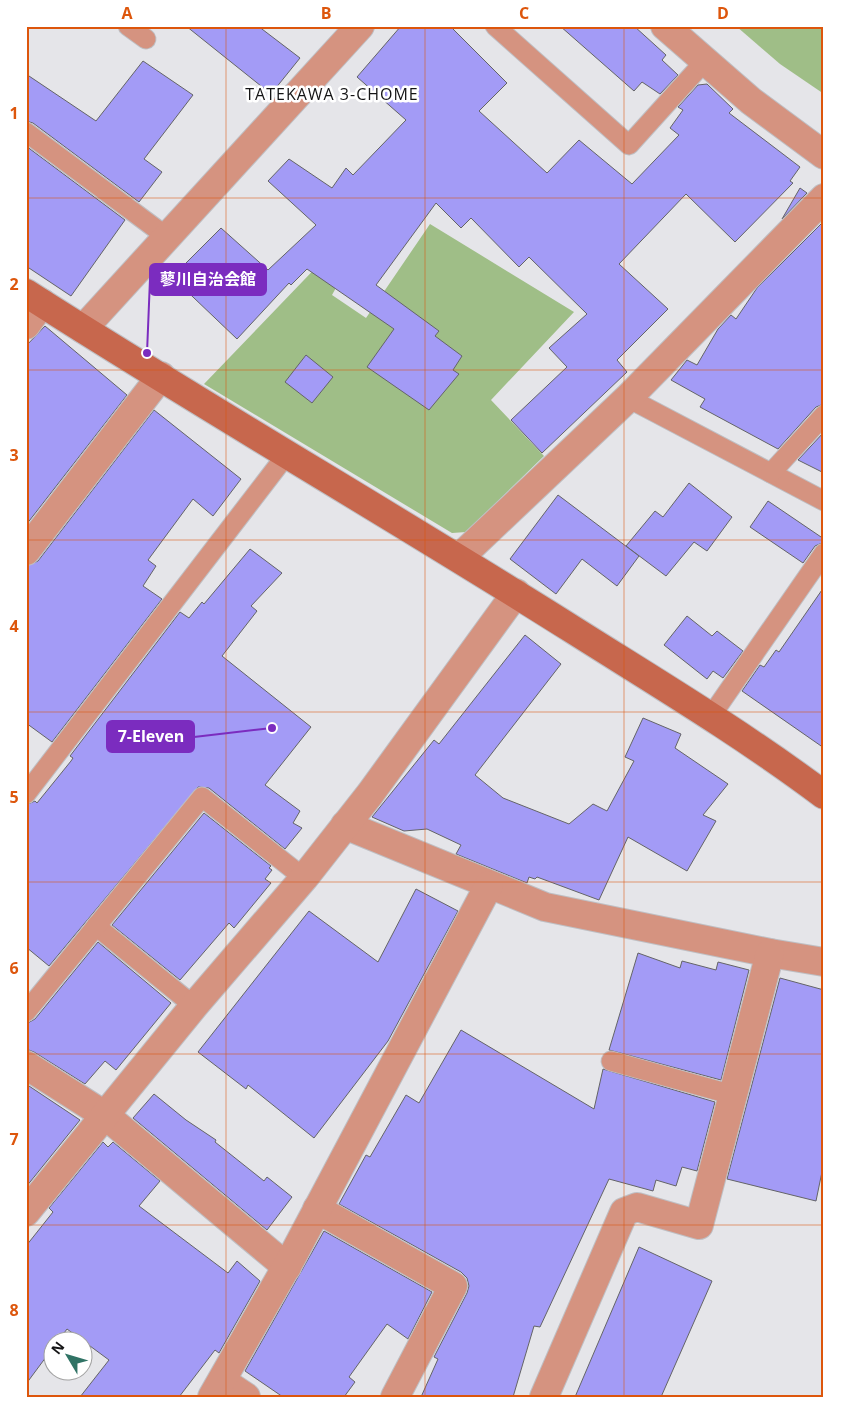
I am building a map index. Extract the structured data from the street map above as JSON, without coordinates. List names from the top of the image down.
{
  "districts": ["TATEKAWA 3-CHOME"],
  "places": ["蓼川自治会館", "7-Eleven"],
  "north": "top left",
  "grid": {
    "columns": [
      "A",
      "B",
      "C",
      "D"
    ],
    "rows": [
      "1",
      "2",
      "3",
      "4",
      "5",
      "6",
      "7",
      "8"
    ]
  }
}
